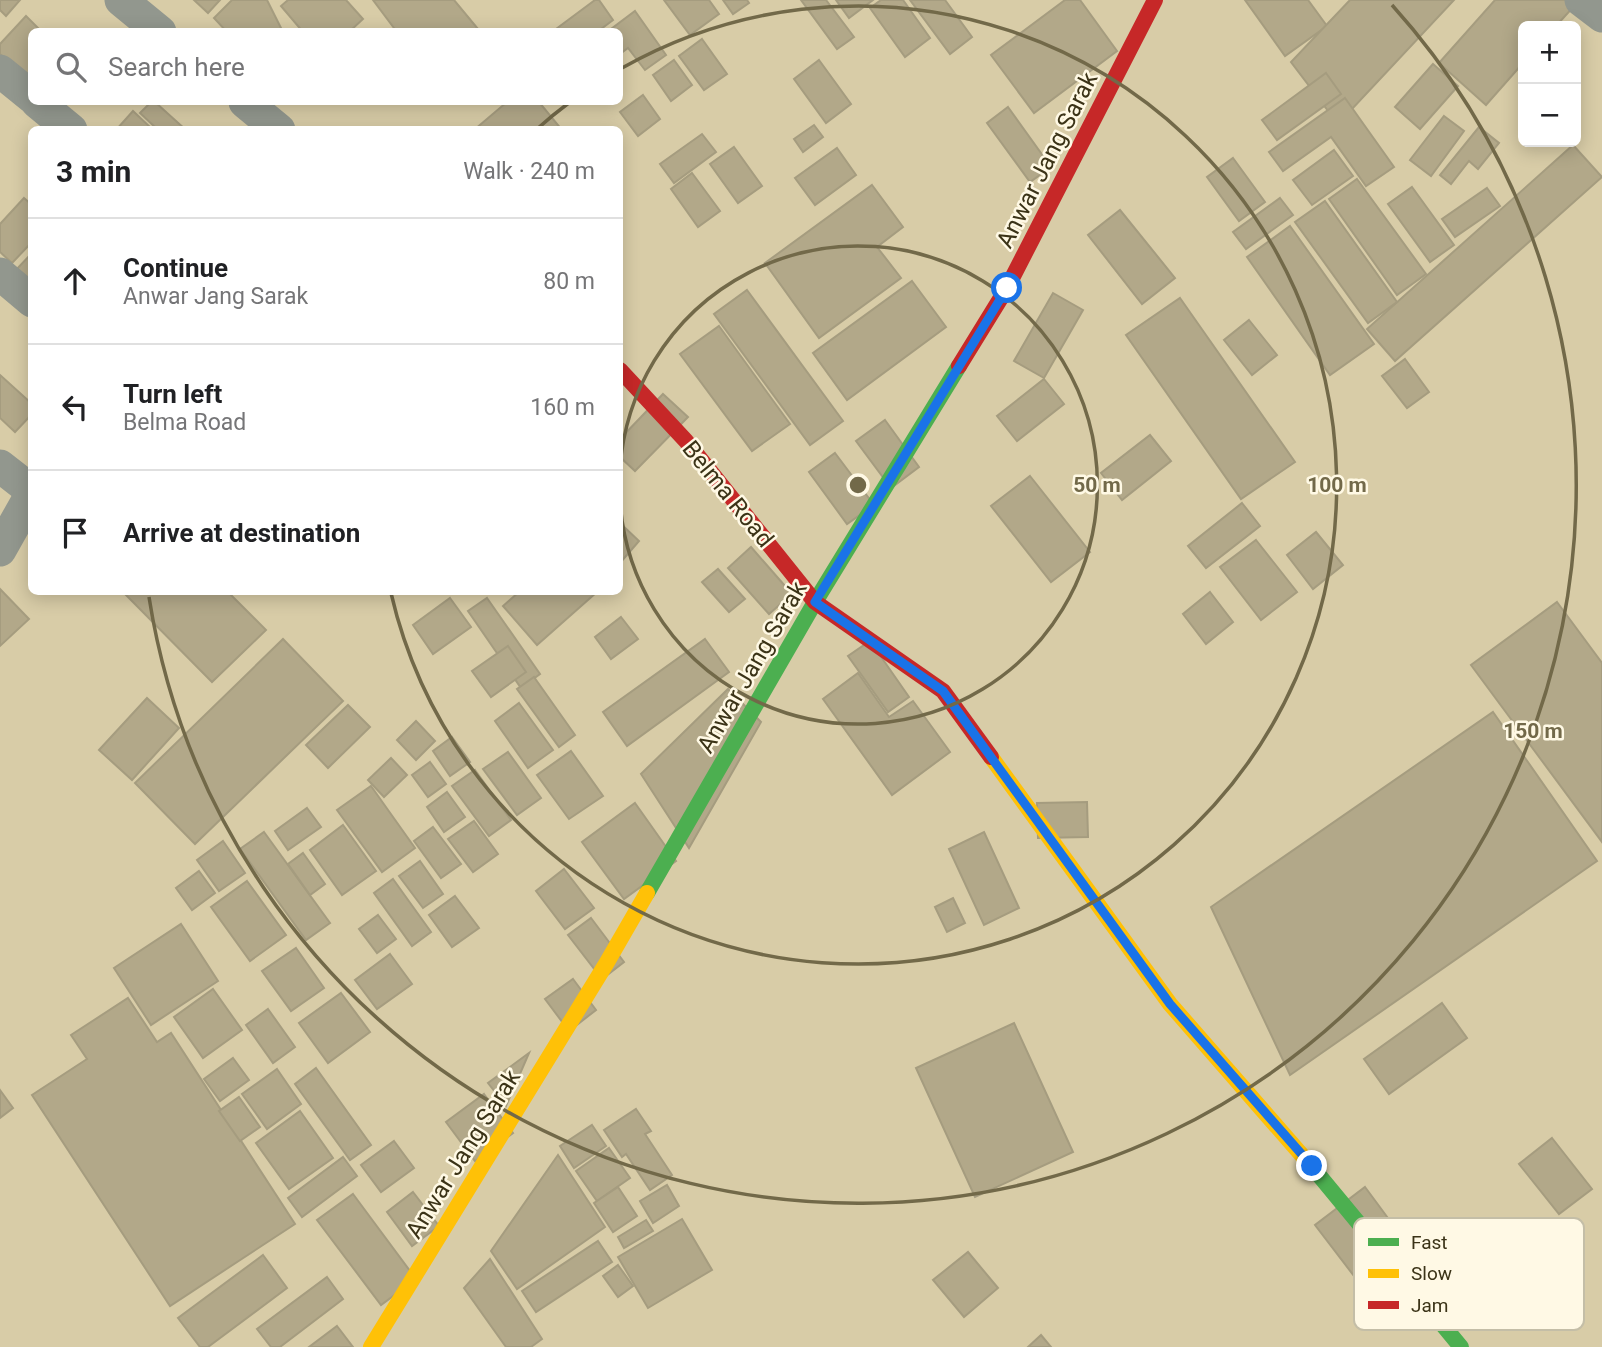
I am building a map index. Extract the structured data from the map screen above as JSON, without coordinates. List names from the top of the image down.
{
  "streets": {
    "main road": ["Anwar Jang Sarak", "Belma Road"]
  },
  "crossings": [
    ["Anwar Jang Sarak", "Belma Road"]
  ],
  "legend": ["Fast", "Slow", "Jam"],
  "page": {
    "map_buttons": ["+", "−"],
    "search": "Search here",
    "heading": ["3 min", "Walk · 240 m"],
    "list": [
      ["Continue", "Anwar Jang Sarak", "80 m"],
      ["Turn left", "Belma Road", "160 m"],
      "Arrive at destination"
    ]
  },
  "rings": ["50 m", "100 m", "150 m"]
}
